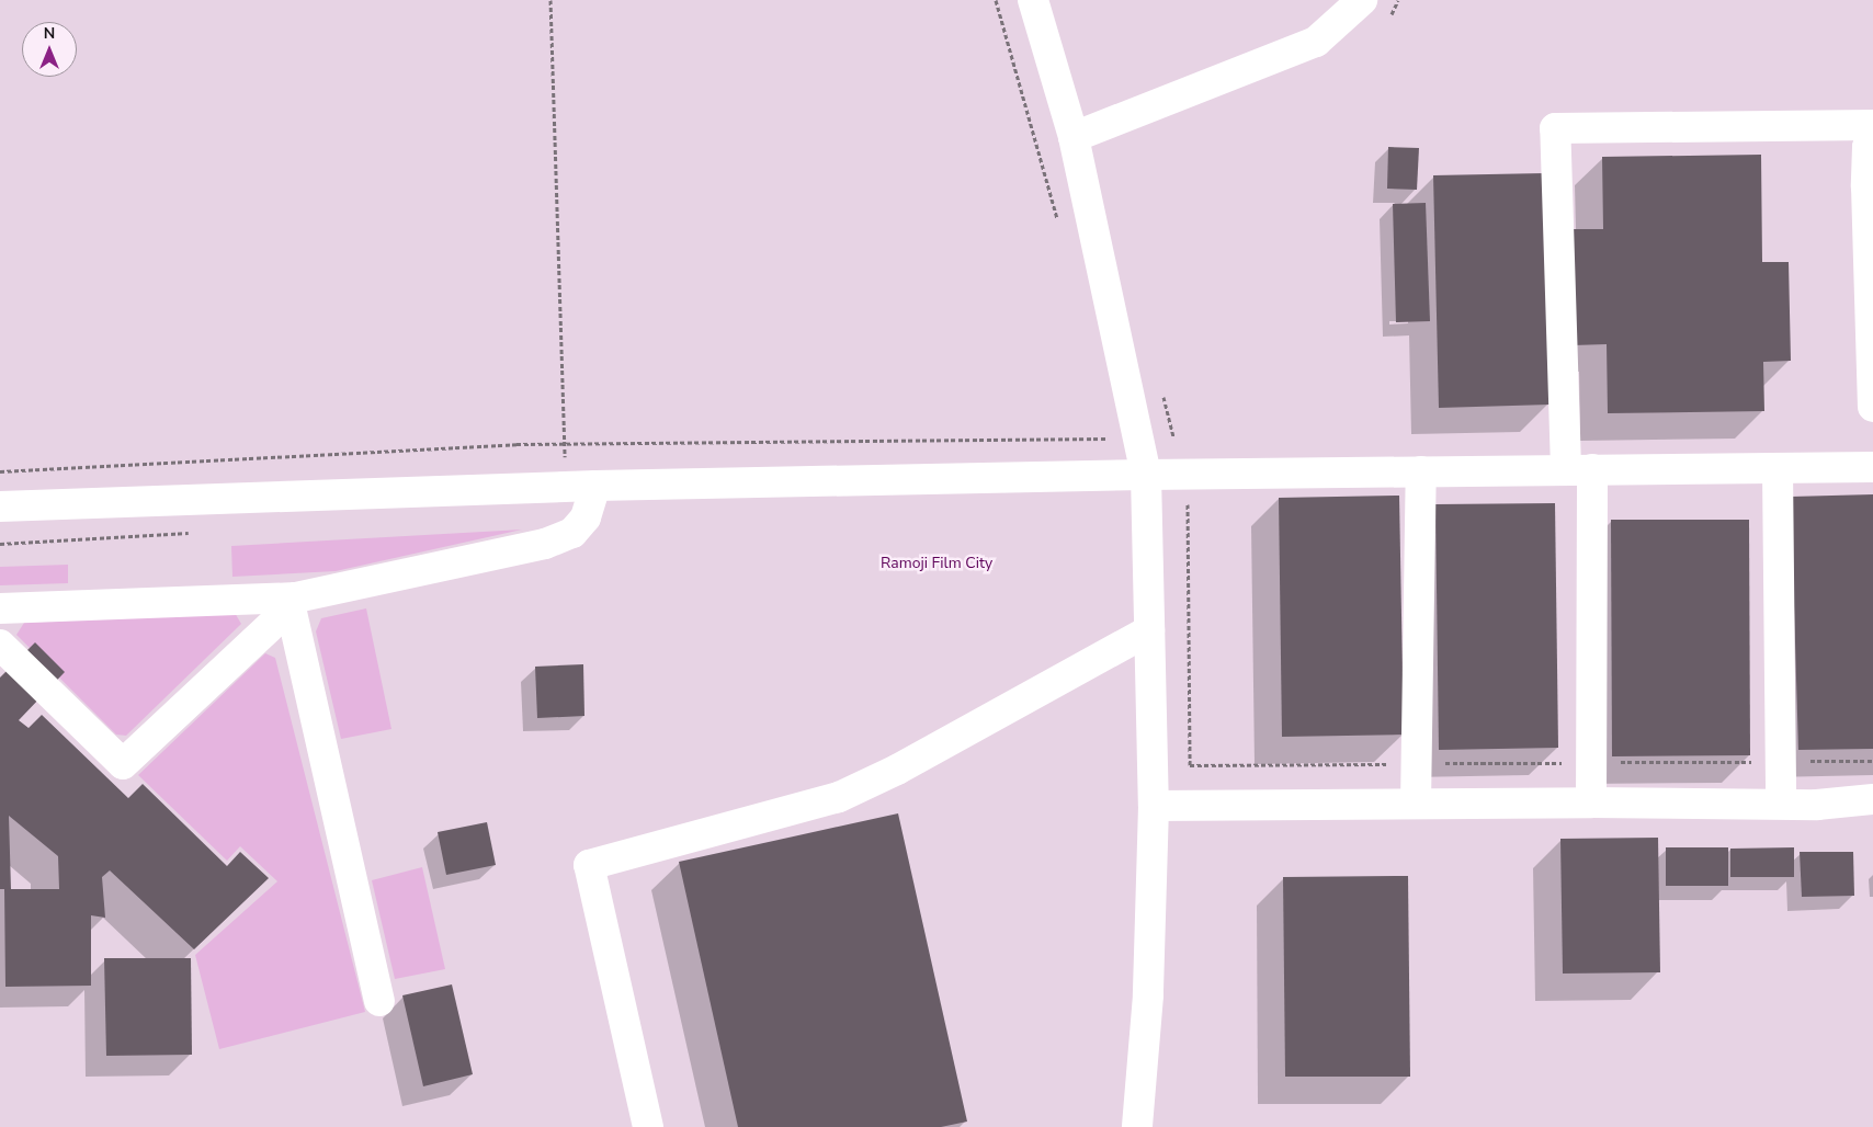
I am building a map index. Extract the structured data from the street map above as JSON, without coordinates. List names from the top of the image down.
{
  "parks": ["Ramoji Film City"],
  "north": "top"
}
